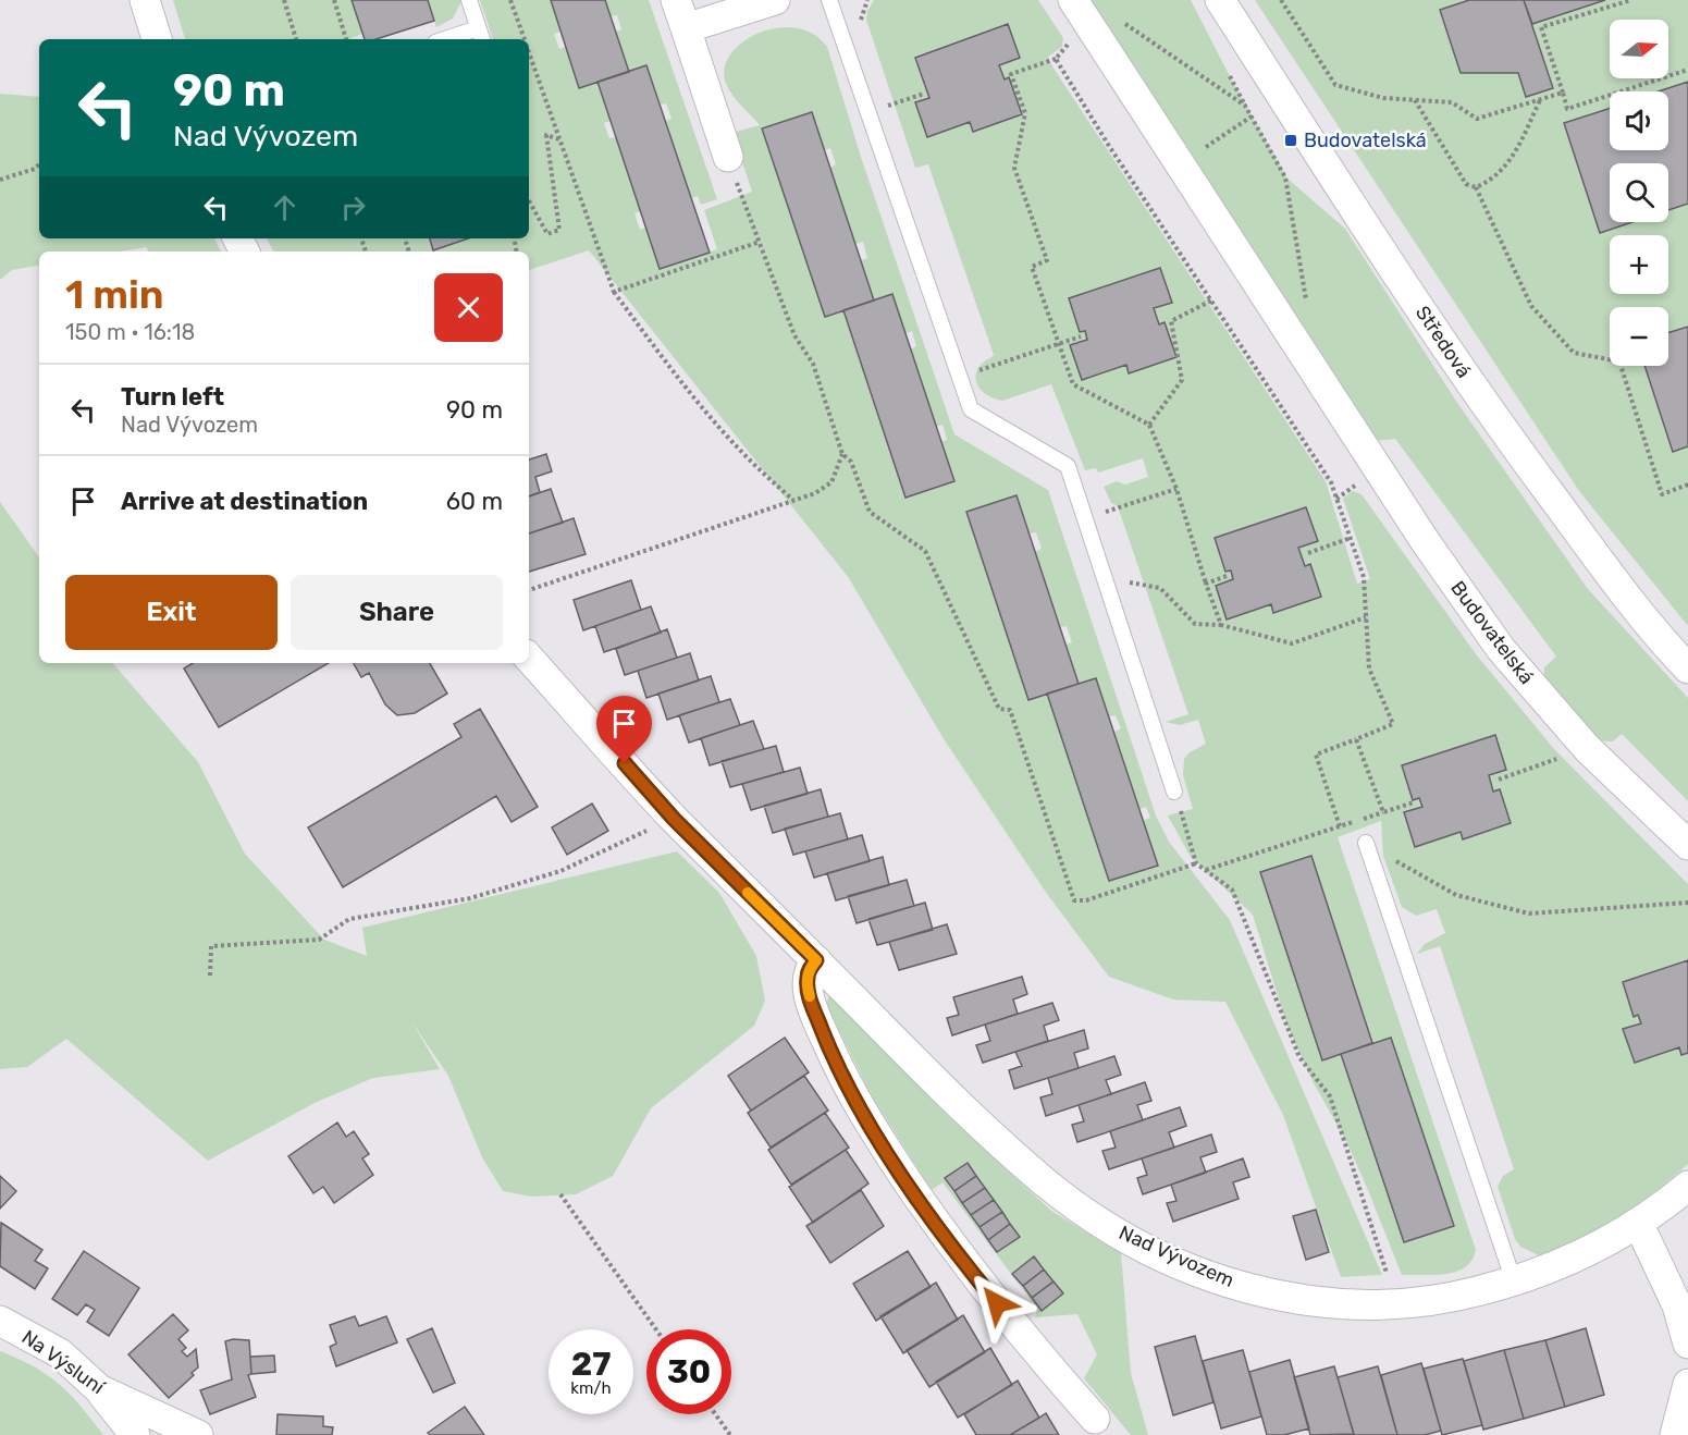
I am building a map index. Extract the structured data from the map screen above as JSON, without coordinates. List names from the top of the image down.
{
  "streets": {
    "street": [
      "Středová",
      "Budovatelská",
      "Nad Vývozem",
      "Na Výsluní"
    ]
  },
  "places": {
    "transit": ["Budovatelská"]
  },
  "north": "right",
  "page": {
    "map_buttons": ["+", "−"],
    "turn": ["90 m", "Nad Vývozem"],
    "heading": ["1 min", "150 m · 16:18"],
    "list": [
      {
        "name": "Turn left",
        "note": "Nad Vývozem",
        "value": "90 m"
      },
      {
        "name": "Arrive at destination",
        "value": "60 m"
      }
    ],
    "buttons": ["Exit", "Share"],
    "speed": "27 km/h",
    "limit": "30"
  }
}
